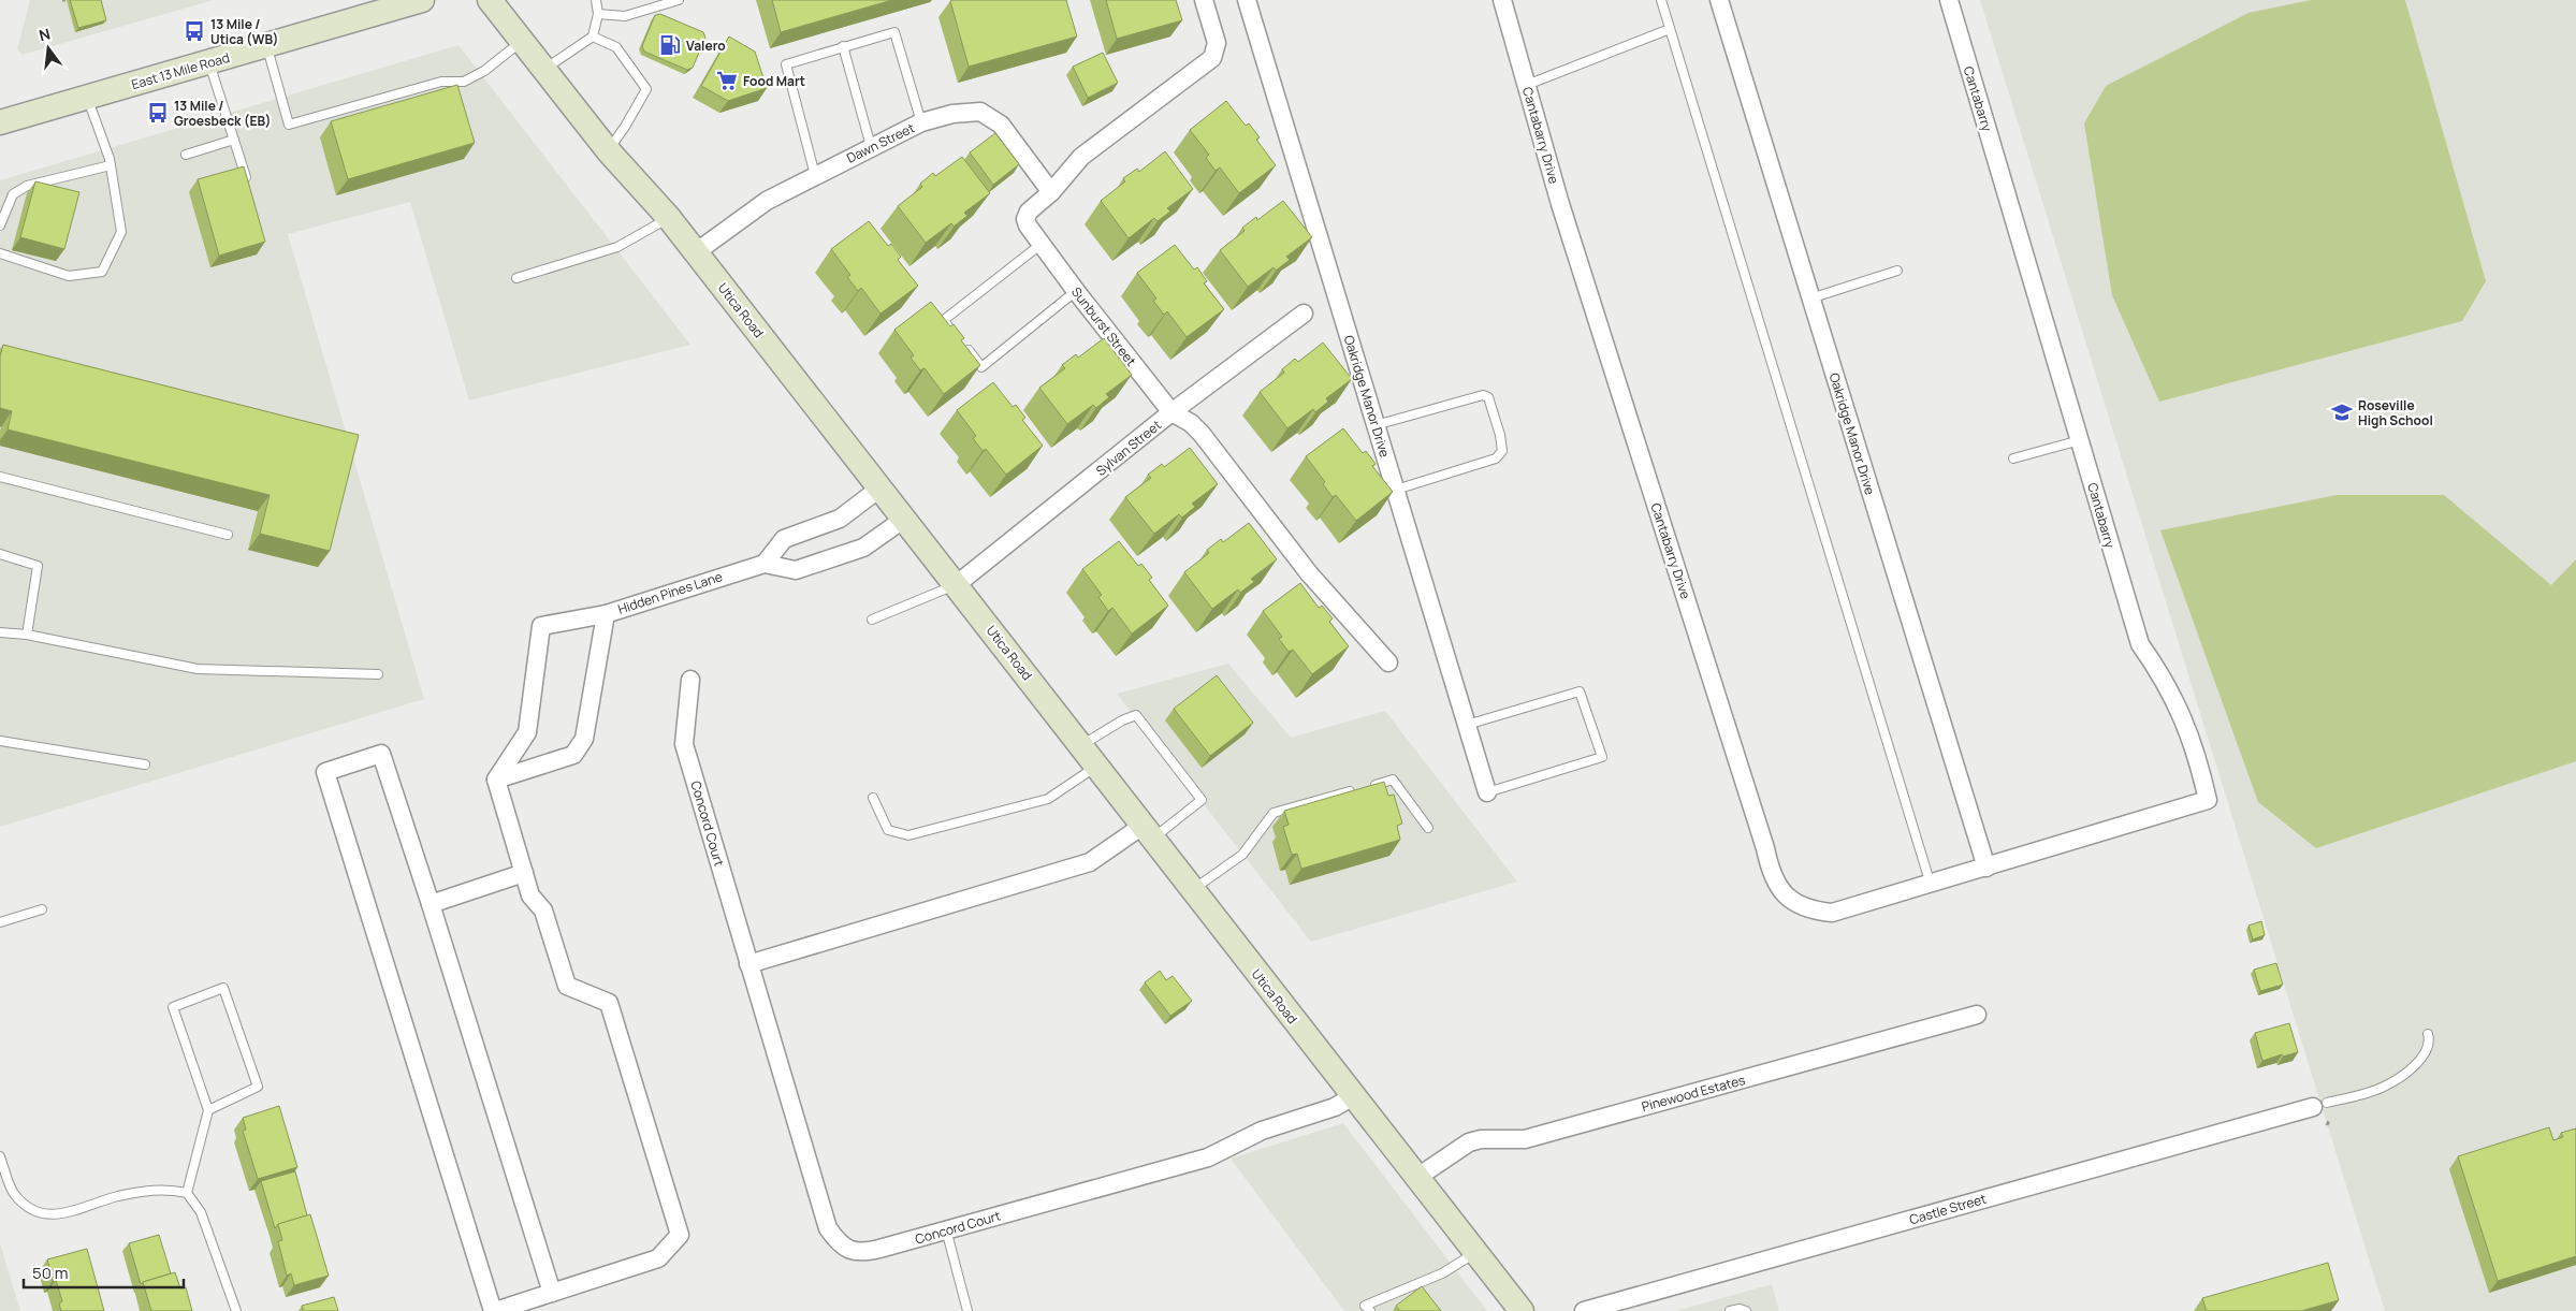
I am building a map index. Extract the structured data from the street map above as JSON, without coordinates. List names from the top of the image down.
{
  "streets": {
    "main road": ["East 13 Mile Road", "Utica Road"],
    "street": [
      "Cantabarry",
      "Cantabarry Drive",
      "Dawn Street",
      "Sunburst Street",
      "Oakridge Manor Drive",
      "Sylvan Street",
      "Hidden Pines Lane",
      "Concord Court",
      "Pinewood Estates",
      "Castle Street"
    ]
  },
  "crossings": [
    ["Cantabarry", "Cantabarry Drive"],
    ["Cantabarry", "Oakridge Manor Drive"],
    ["Cantabarry Drive", "Oakridge Manor Drive"],
    ["Dawn Street", "Utica Road"],
    ["Dawn Street", "Sunburst Street"],
    ["Utica Road", "Sylvan Street"],
    ["Utica Road", "Hidden Pines Lane"],
    ["Utica Road", "Concord Court"],
    ["Utica Road", "Pinewood Estates"],
    ["Sunburst Street", "Sylvan Street"]
  ],
  "places": {
    "bus stop": ["13 Mile / Utica (WB)", "13 Mile / Groesbeck (EB)"],
    "fuel station": ["Valero"],
    "supermarket": ["Food Mart"],
    "school or university": ["Roseville High School"]
  },
  "scale_bar": "50 m",
  "north": "top"
}
